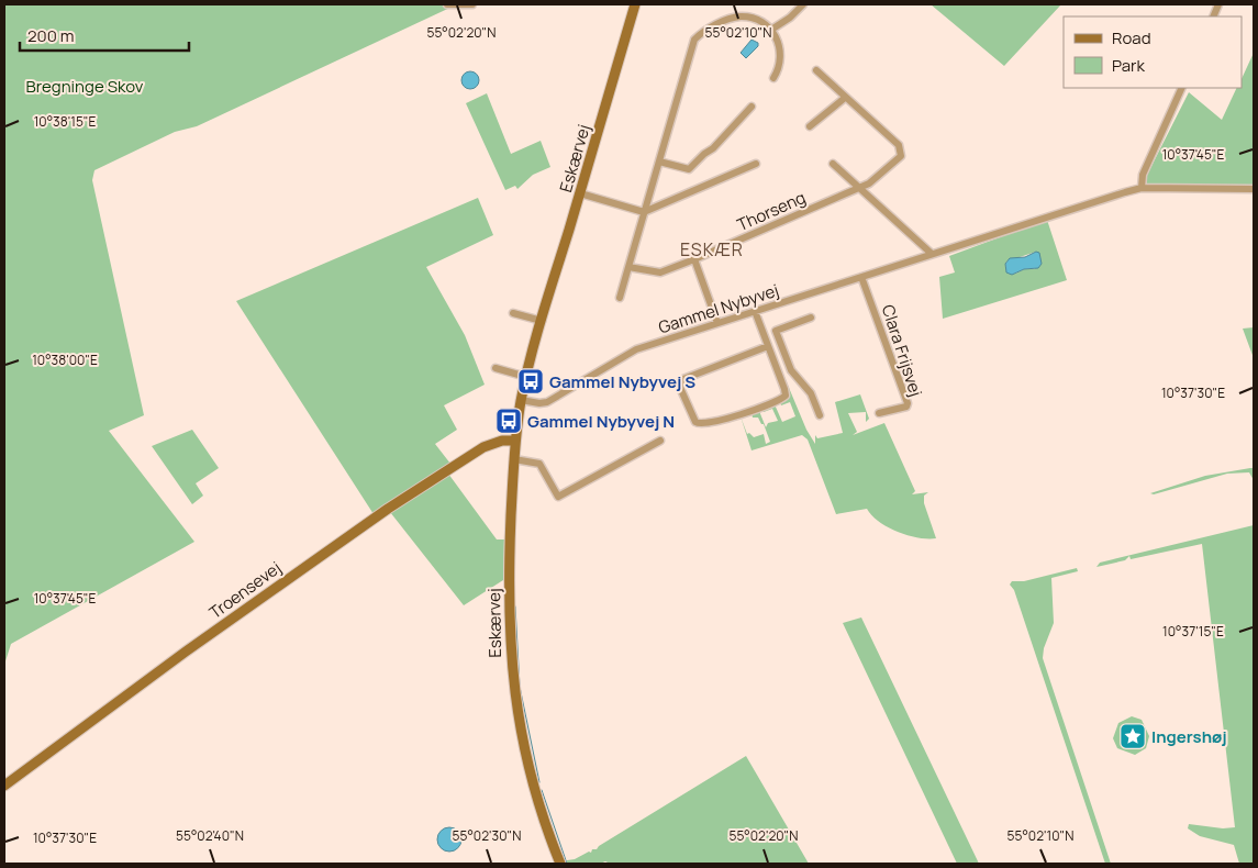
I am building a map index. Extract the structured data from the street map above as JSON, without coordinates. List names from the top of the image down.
{
  "streets": {
    "street": [
      "Eskærvej",
      "Thorseng",
      "Gammel Nybyvej",
      "Clara Frijsvej",
      "Troensevej"
    ]
  },
  "crossings": [
    ["Eskærvej", "Gammel Nybyvej"],
    ["Eskærvej", "Troensevej"],
    ["Gammel Nybyvej", "Clara Frijsvej"]
  ],
  "districts": ["ESKÆR"],
  "parks": ["Bregninge Skov"],
  "places": {
    "bus stop": ["Gammel Nybyvej S", "Gammel Nybyvej N"],
    "place": ["Ingershøj"]
  },
  "legend": ["Road", "Park"],
  "scale_bar": "200 m",
  "coordinates": [
    "55°02'20\"N",
    "55°02'10\"N",
    "10°38'15\"E",
    "10°37'45\"E",
    "10°38'00\"E",
    "10°37'30\"E",
    "10°37'15\"E",
    "55°02'40\"N",
    "55°02'30\"N"
  ]
}
